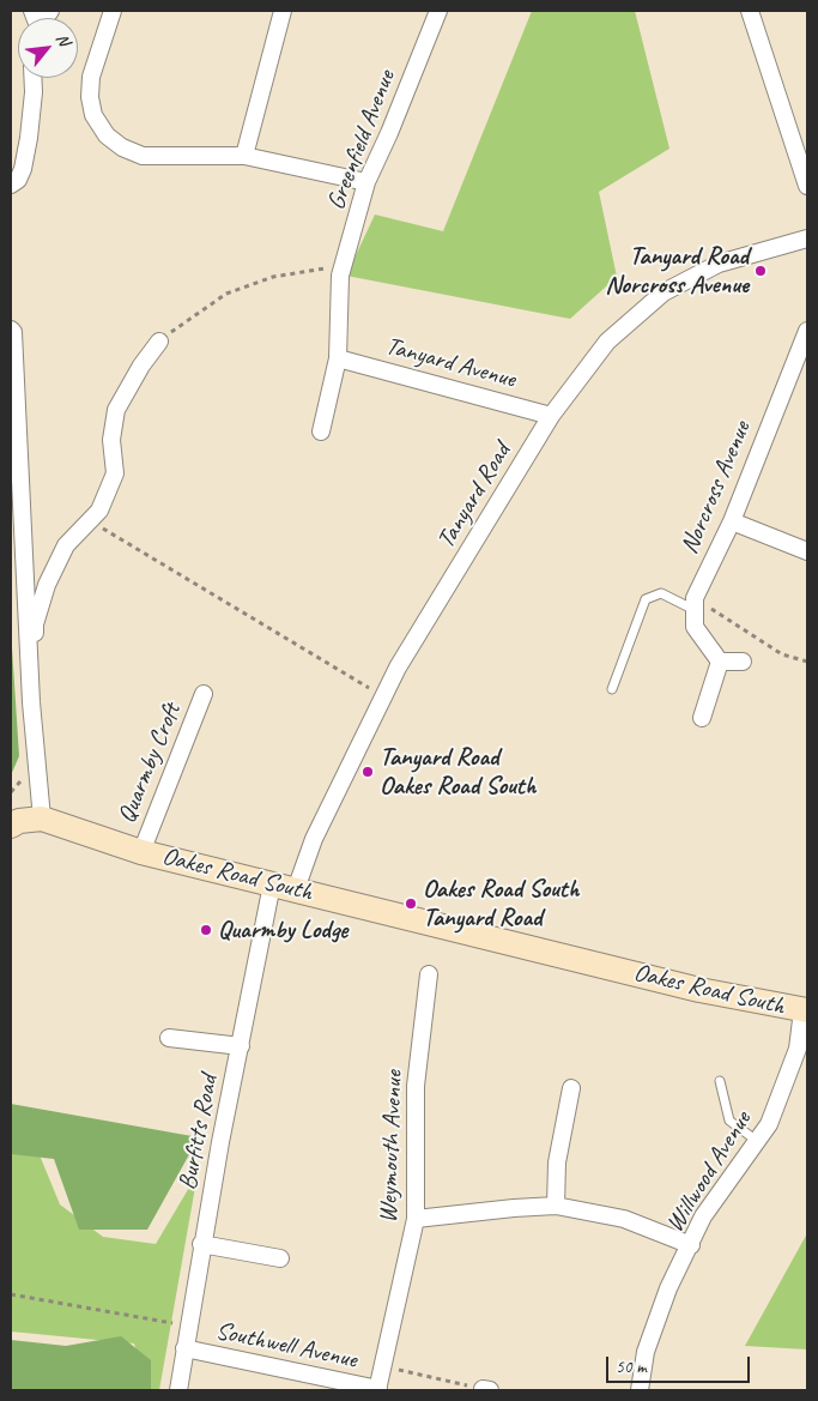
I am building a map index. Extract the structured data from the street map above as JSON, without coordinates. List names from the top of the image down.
{
  "streets": {
    "street": [
      "Greenfield Avenue",
      "Tanyard Avenue",
      "Norcross Avenue",
      "Tanyard Road",
      "Quarmby Croft",
      "Oakes Road South",
      "Burfitts Road",
      "Weymouth Avenue",
      "Willwood Avenue",
      "Southwell Avenue"
    ]
  },
  "crossings": [
    ["Greenfield Avenue", "Tanyard Avenue"],
    ["Tanyard Avenue", "Tanyard Road"],
    ["Tanyard Road", "Oakes Road South"],
    ["Tanyard Road", "Burfitts Road"],
    ["Quarmby Croft", "Oakes Road South"],
    ["Oakes Road South", "Burfitts Road"],
    ["Oakes Road South", "Willwood Avenue"],
    ["Burfitts Road", "Southwell Avenue"],
    ["Weymouth Avenue", "Southwell Avenue"]
  ],
  "places": [
    "Tanyard Road Norcross Avenue",
    "Tanyard Road Oakes Road South",
    "Oakes Road South Tanyard Road",
    "Quarmby Lodge"
  ],
  "scale_bar": "50 m",
  "north": "top right"
}
